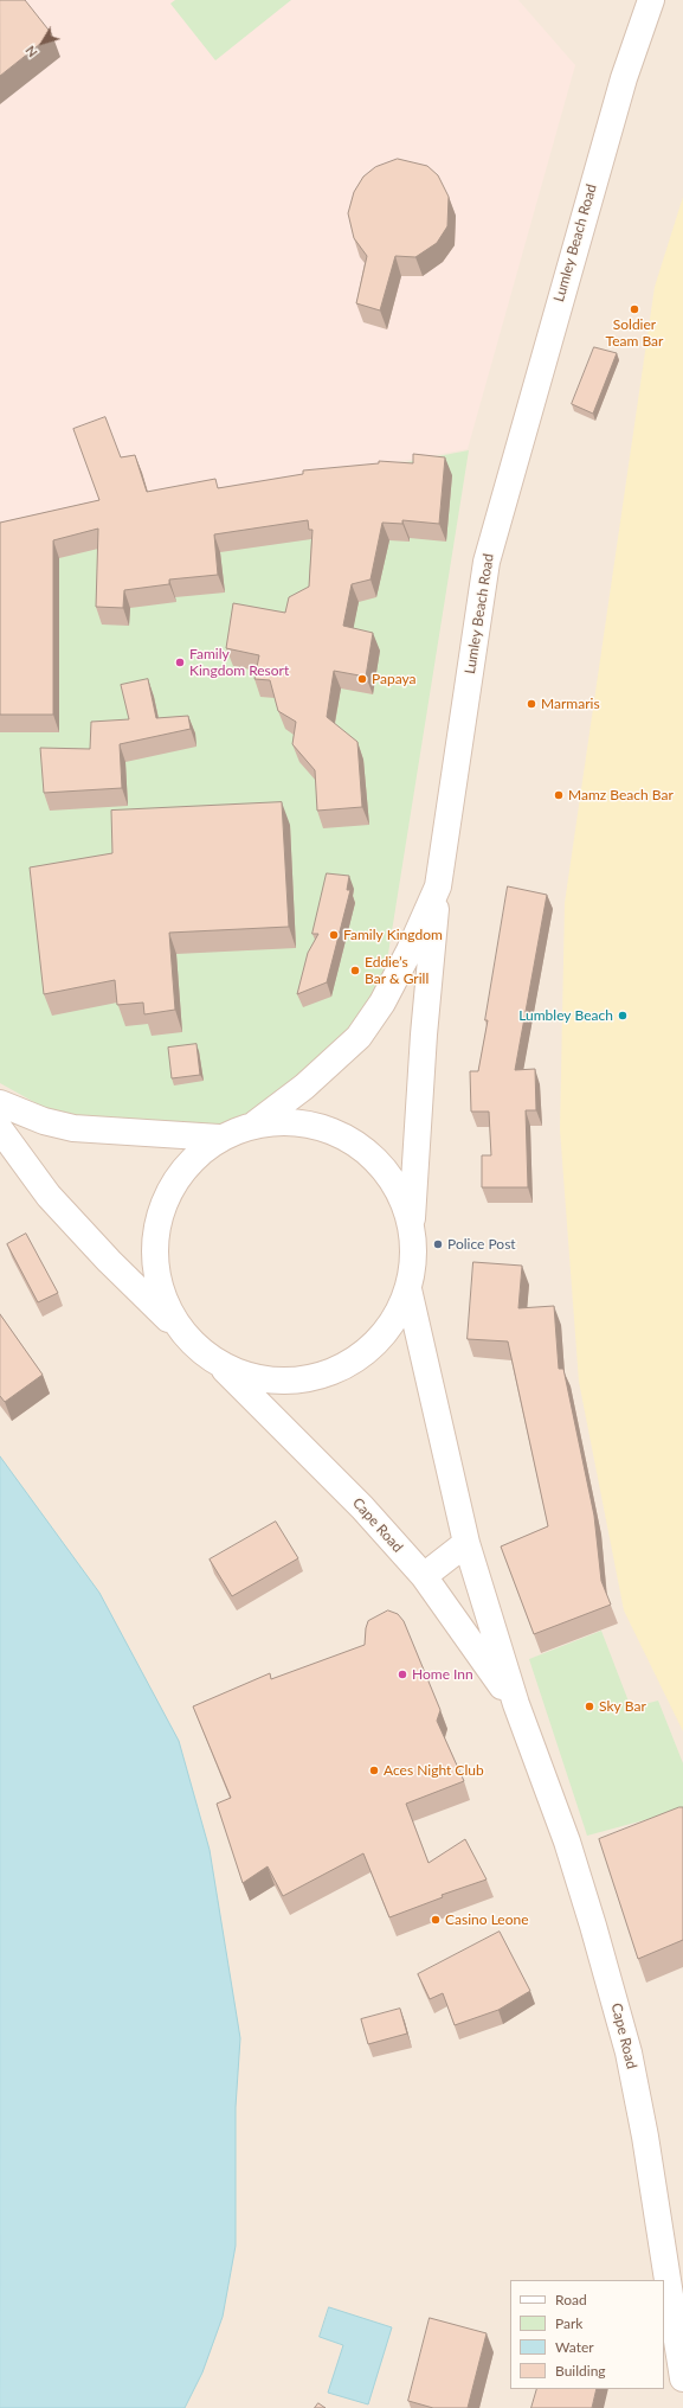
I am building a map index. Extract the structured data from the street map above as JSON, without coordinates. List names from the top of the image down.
{
  "streets": {
    "main road": ["Lumley Beach Road", "Cape Road"]
  },
  "places": [
    "Soldier Team Bar",
    "Family Kingdom Resort",
    "Papaya",
    "Marmaris",
    "Mamz Beach Bar",
    "Family Kingdom",
    "Eddie’s Bar & Grill",
    "Lumbley Beach",
    "Police Post",
    "Home Inn",
    "Sky Bar",
    "Aces Night Club",
    "Casino Leone"
  ],
  "legend": [
    "Road",
    "Park",
    "Water",
    "Building"
  ],
  "north": "bottom left"
}
